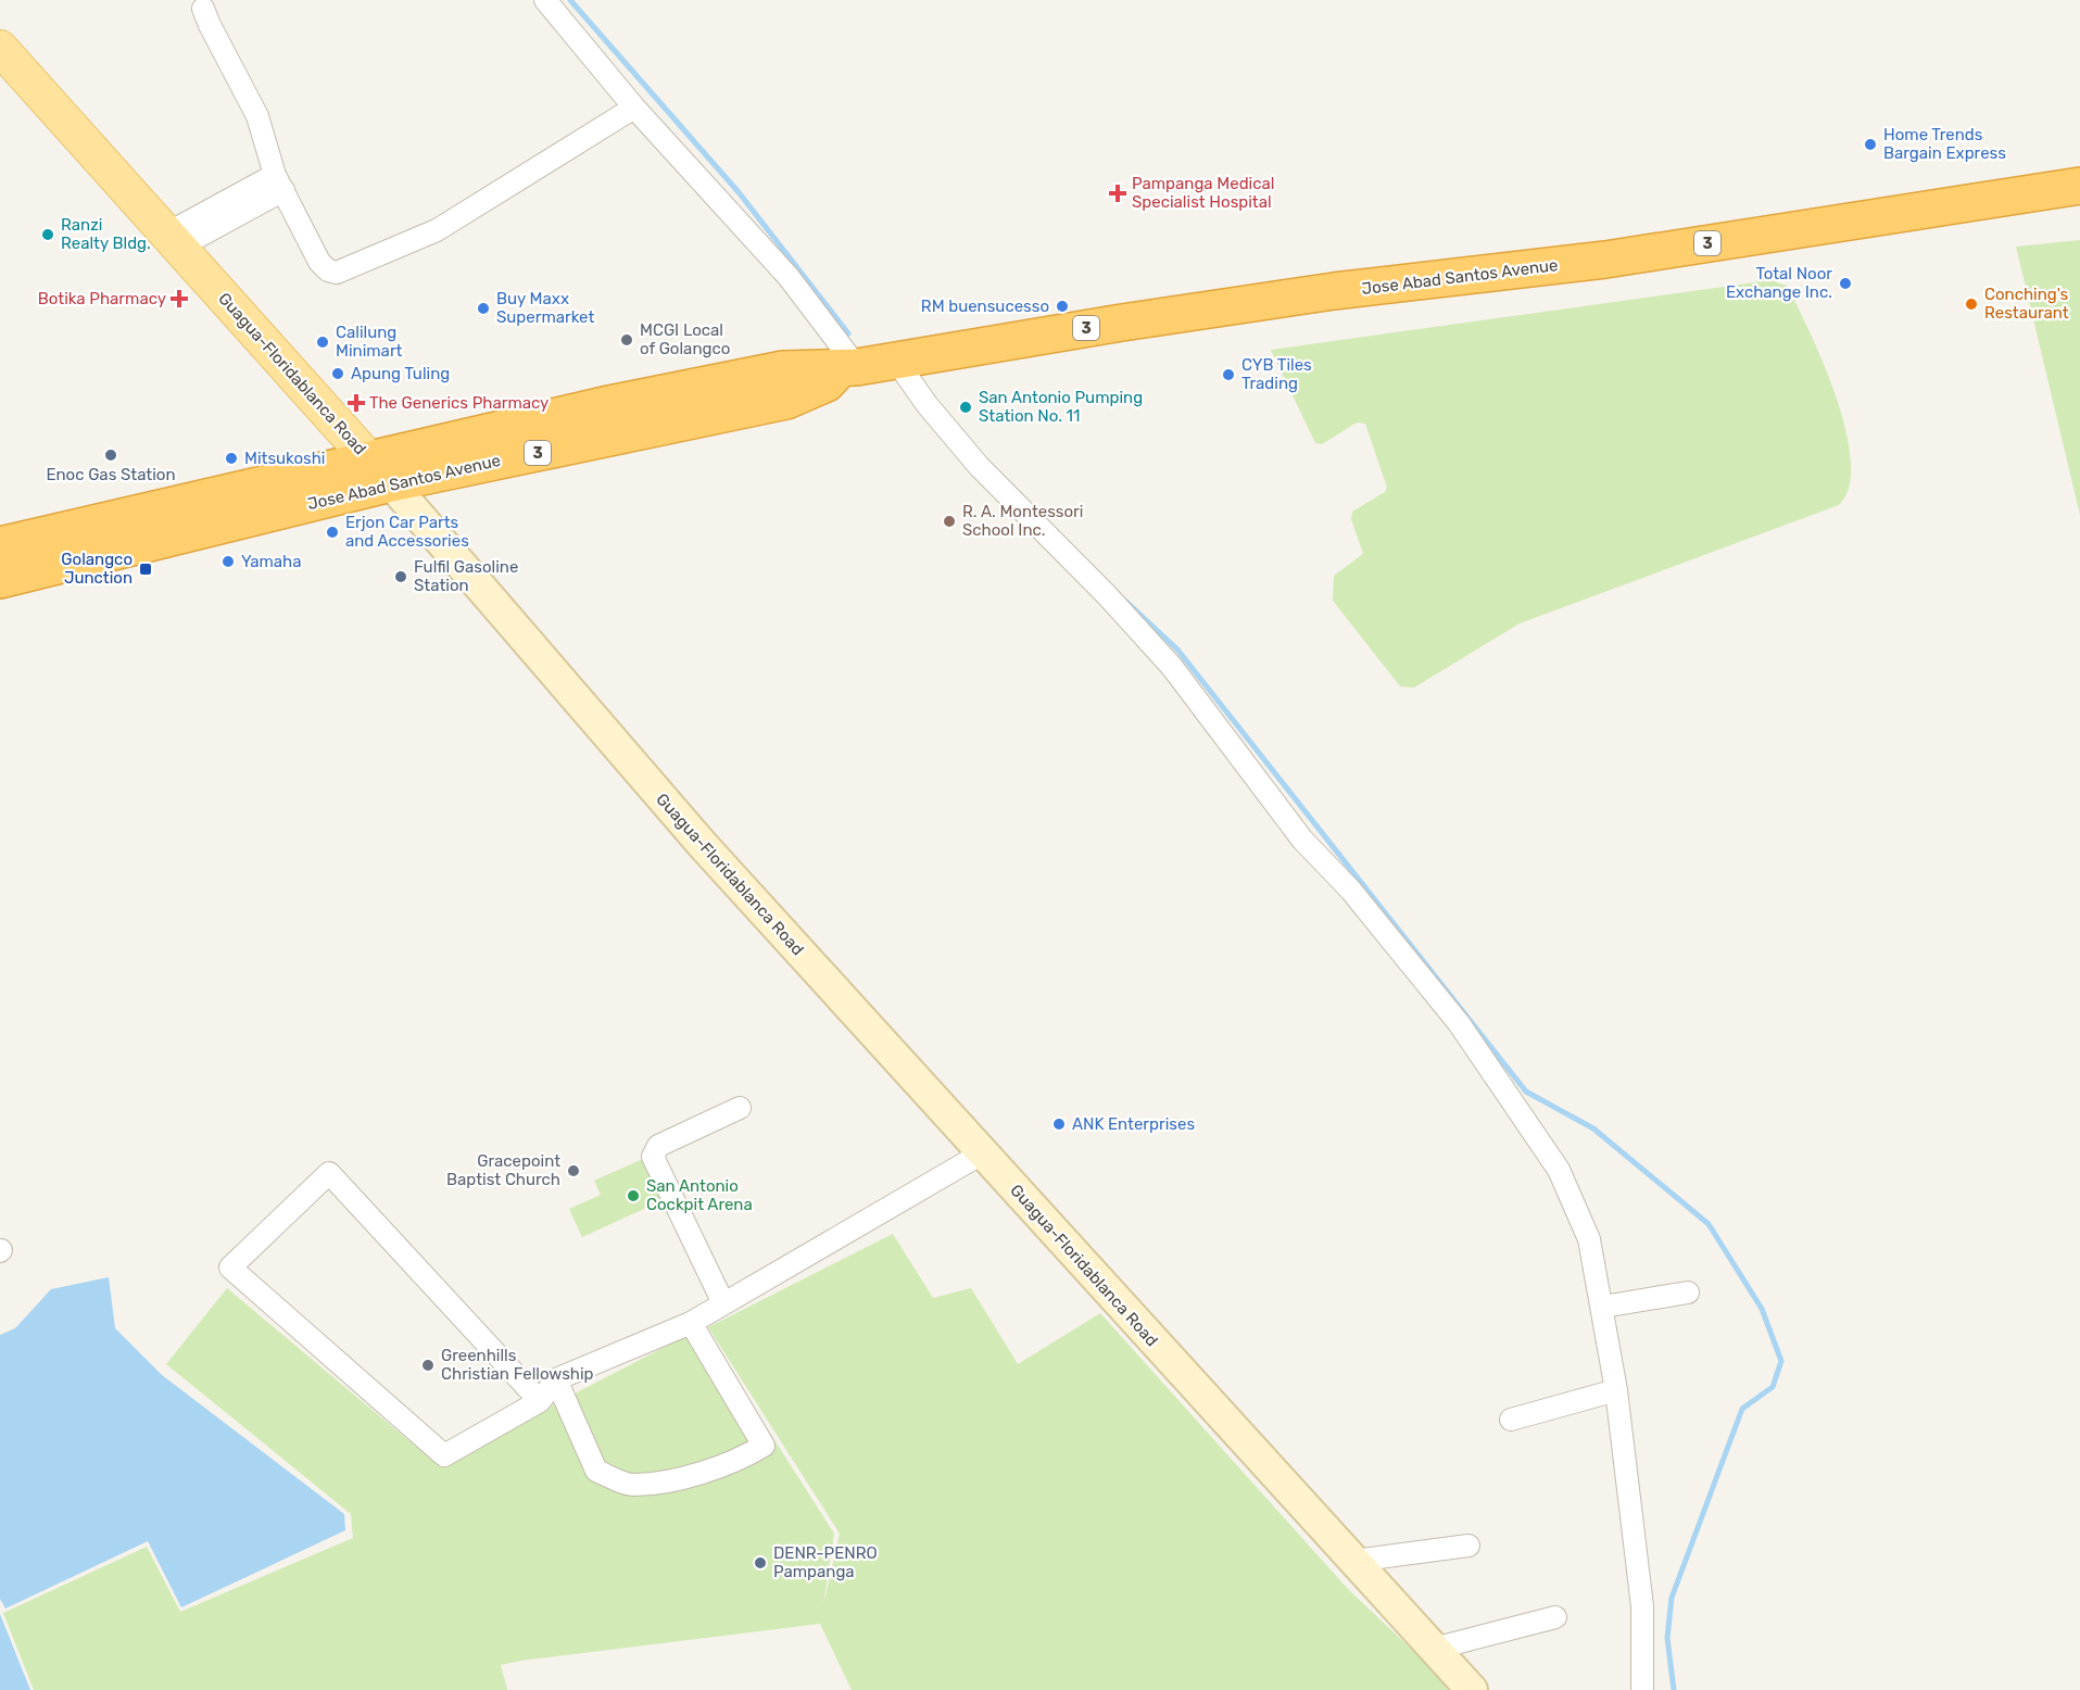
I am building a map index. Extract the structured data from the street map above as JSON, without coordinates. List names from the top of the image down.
{
  "streets": {
    "highway": ["3", "Jose Abad Santos Avenue"],
    "main road": ["Guagua-Floridablanca Road"]
  },
  "crossings": [
    ["Jose Abad Santos Avenue", "Guagua-Floridablanca Road"]
  ],
  "places": {
    "other": [
      "Home Trends Bargain Express",
      "Ranzi Realty Bldg.",
      "Total Noor Exchange Inc.",
      "Conching's Restaurant",
      "RM buensucesso",
      "Buy Maxx Supermarket",
      "MCGI Local of Golangco",
      "Calilung Minimart",
      "Apung Tuling",
      "CYB Tiles Trading",
      "San Antonio Pumping Station No. 11",
      "Enoc Gas Station",
      "Mitsukoshi",
      "R. A. Montessori School Inc.",
      "Erjon Car Parts and Accessories",
      "Yamaha",
      "Fulfil Gasoline Station",
      "ANK Enterprises",
      "Gracepoint Baptist Church",
      "San Antonio Cockpit Arena",
      "Greenhills Christian Fellowship",
      "DENR-PENRO Pampanga"
    ],
    "health": ["Pampanga Medical Specialist Hospital", "Botika Pharmacy", "The Generics Pharmacy"],
    "transit": ["Golangco Junction"]
  }
}
